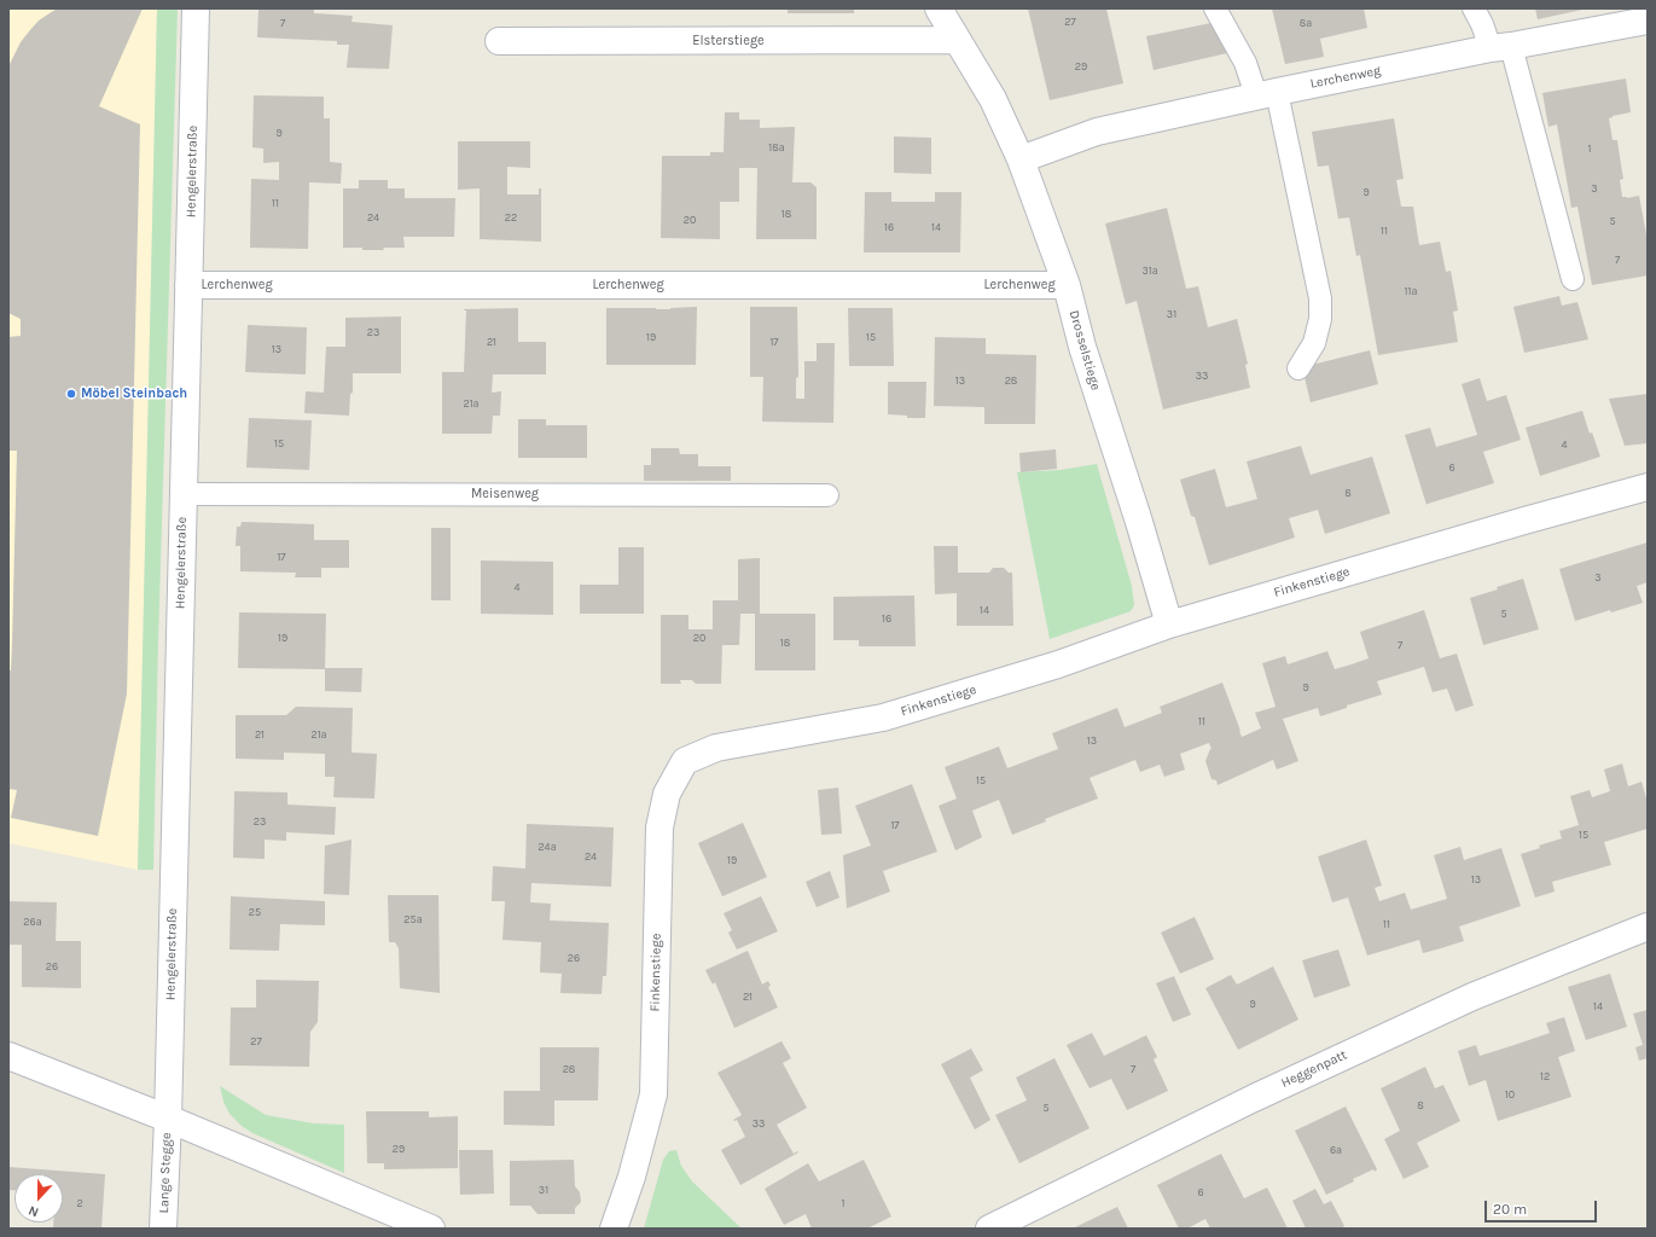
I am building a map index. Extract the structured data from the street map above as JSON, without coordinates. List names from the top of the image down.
{
  "streets": {
    "street": [
      "Elsterstiege",
      "Lerchenweg",
      "Hengelerstraße",
      "Drosselstiege",
      "Finkenstiege",
      "Heggenpatt",
      "Lange Stegge"
    ],
    "lane": ["Meisenweg"]
  },
  "crossings": [
    ["Elsterstiege", "Drosselstiege"],
    ["Lerchenweg", "Hengelerstraße"],
    ["Lerchenweg", "Drosselstiege"],
    ["Hengelerstraße", "Meisenweg"],
    ["Hengelerstraße", "Lange Stegge"],
    ["Drosselstiege", "Finkenstiege"]
  ],
  "places": ["Möbel Steinbach"],
  "house_numbers": [
    "27",
    "7",
    "8a",
    "29",
    "9",
    "18a",
    "1",
    "3",
    "9",
    "11",
    "18",
    "24",
    "22",
    "20",
    "5",
    "16",
    "14",
    "11",
    "7",
    "31a",
    "11a",
    "31",
    "23",
    "19",
    "15",
    "21",
    "17",
    "13",
    "33",
    "13",
    "28",
    "21a",
    "15",
    "4",
    "6",
    "8",
    "17",
    "3",
    "4",
    "14",
    "5",
    "16",
    "19",
    "20",
    "18",
    "7",
    "9",
    "11",
    "21",
    "21a",
    "13",
    "15",
    "23",
    "17",
    "15",
    "24a",
    "24",
    "19",
    "13",
    "25",
    "25a",
    "26a",
    "11",
    "26",
    "26",
    "21",
    "9",
    "14",
    "27",
    "28",
    "7",
    "12",
    "10",
    "8",
    "5",
    "33",
    "29",
    "6a",
    "31",
    "6",
    "2",
    "1"
  ],
  "scale_bar": "20 m",
  "north": "bottom"
}
